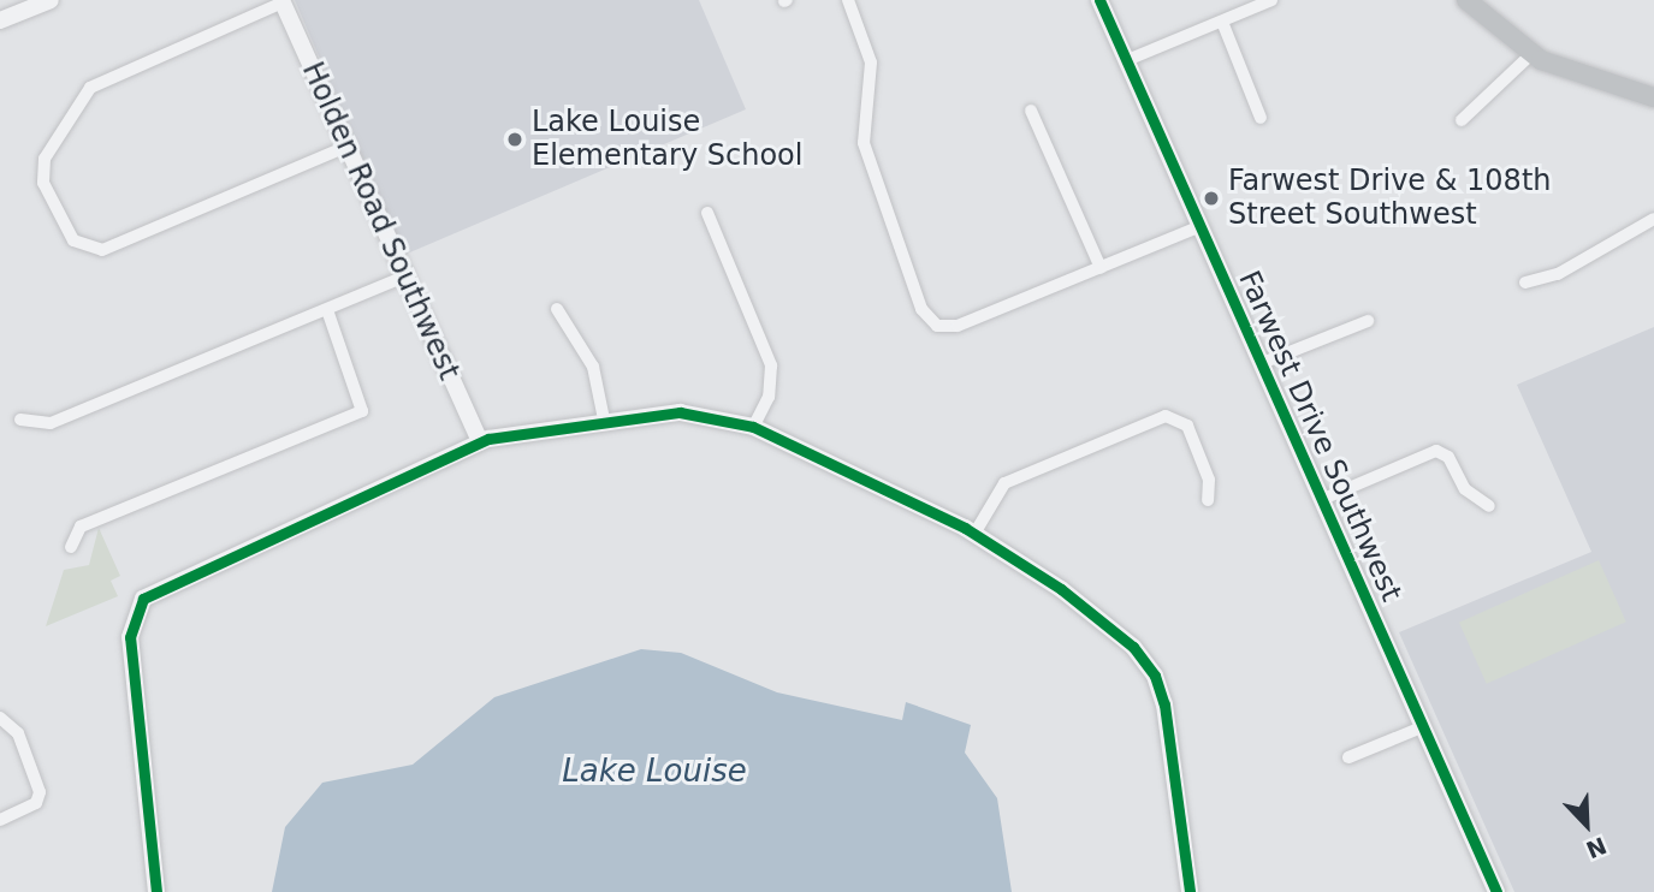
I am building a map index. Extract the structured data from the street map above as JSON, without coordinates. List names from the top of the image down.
{
  "streets": {
    "street": ["Holden Road Southwest", "Farwest Drive Southwest"]
  },
  "water": ["Lake Louise"],
  "places": ["Lake Louise Elementary School", "Farwest Drive & 108th Street Southwest"],
  "north": "bottom right"
}
